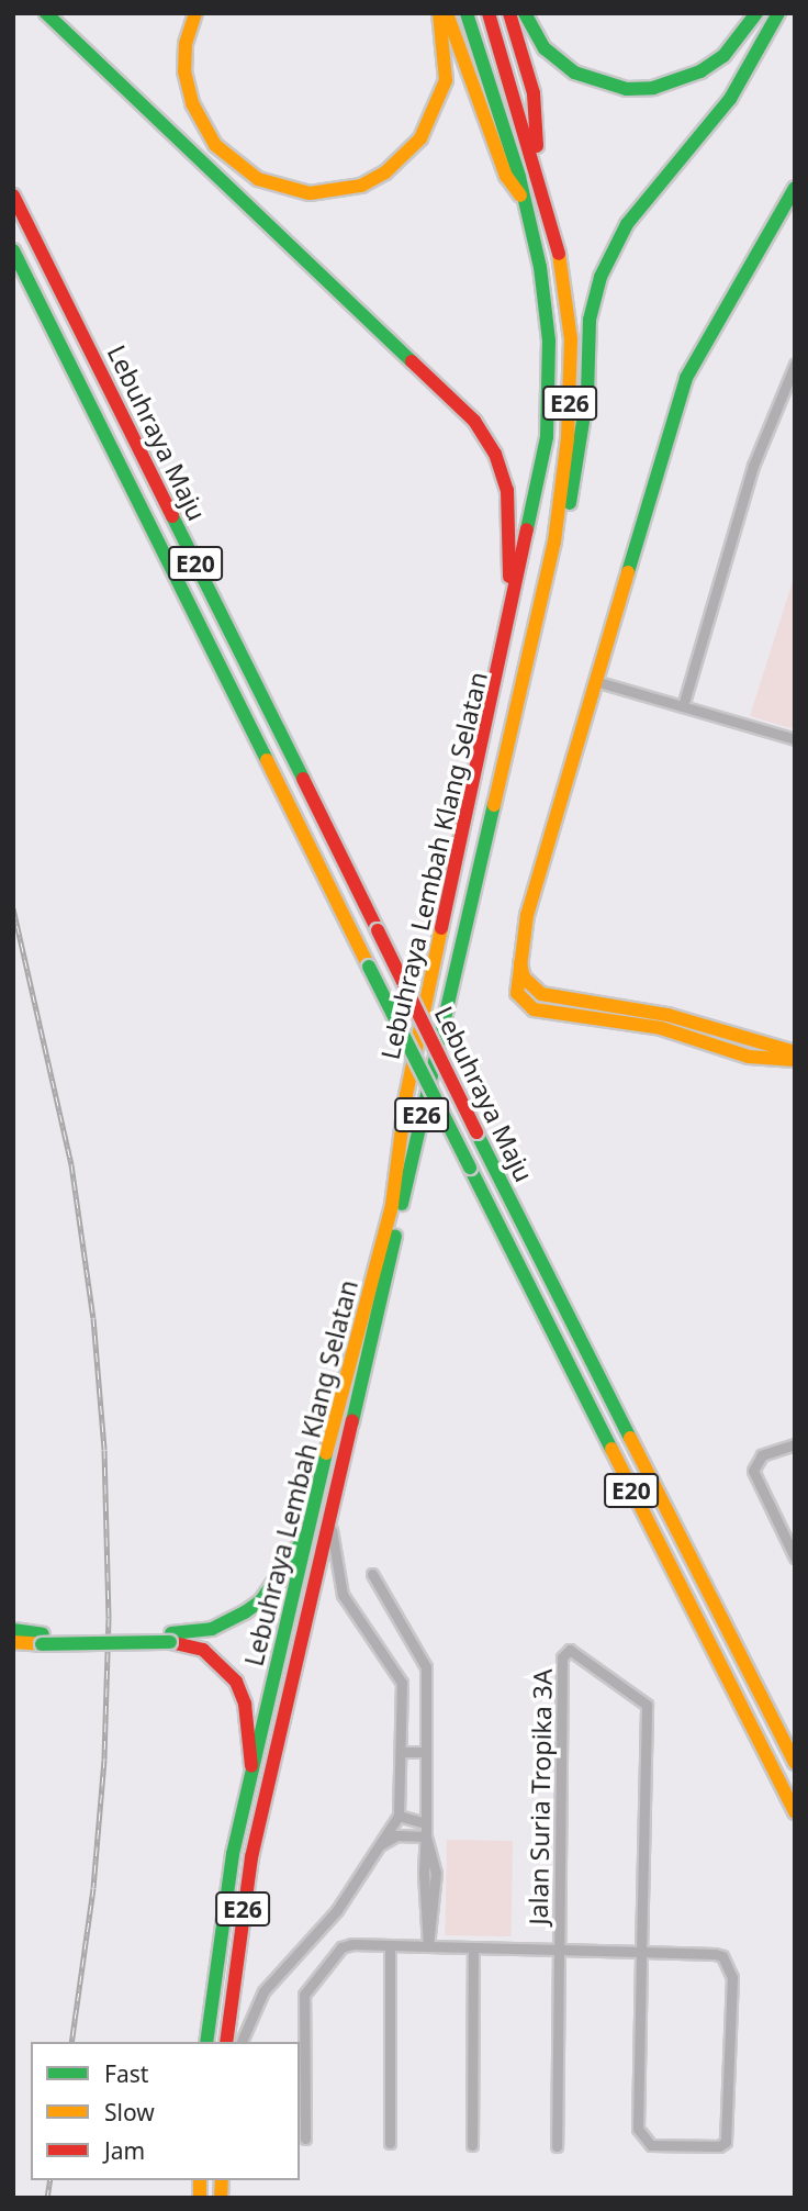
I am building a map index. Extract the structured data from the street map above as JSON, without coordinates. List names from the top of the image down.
{
  "streets": {
    "main road": [
      "E26",
      "Lebuhraya Maju",
      "E20",
      "Lebuhraya Lembah Klang Selatan"
    ],
    "street": ["Jalan Suria Tropika 3A"]
  },
  "legend": ["Fast", "Slow", "Jam"]
}
